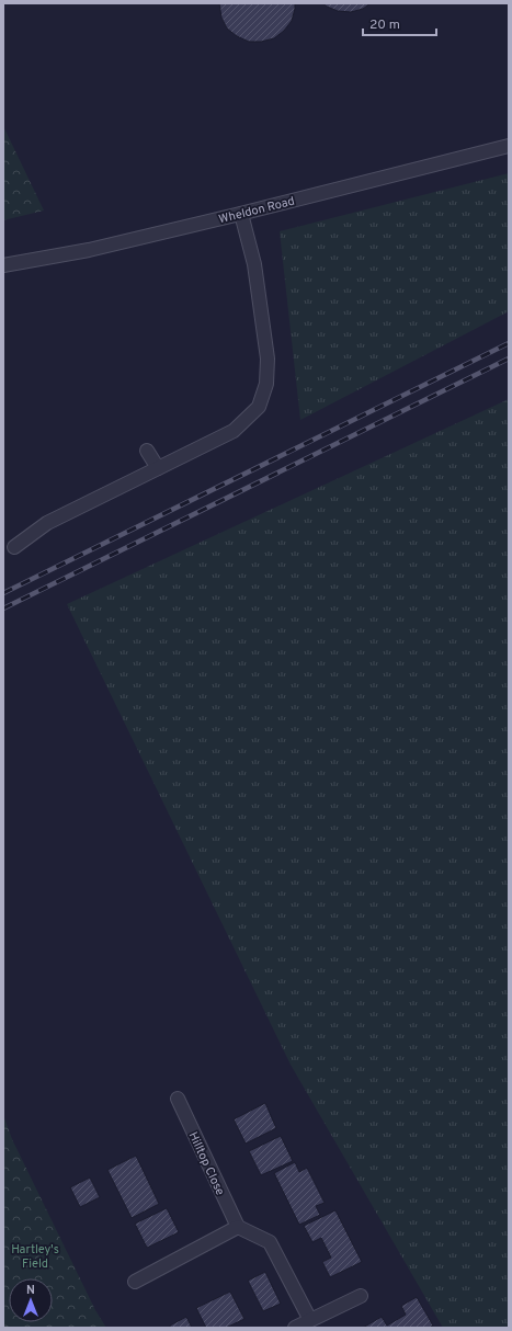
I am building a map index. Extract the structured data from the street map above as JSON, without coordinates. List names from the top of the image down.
{
  "streets": {
    "street": ["Wheldon Road", "Hilltop Close"]
  },
  "parks": ["Hartley's Field"],
  "scale_bar": "20 m",
  "north": "top"
}
